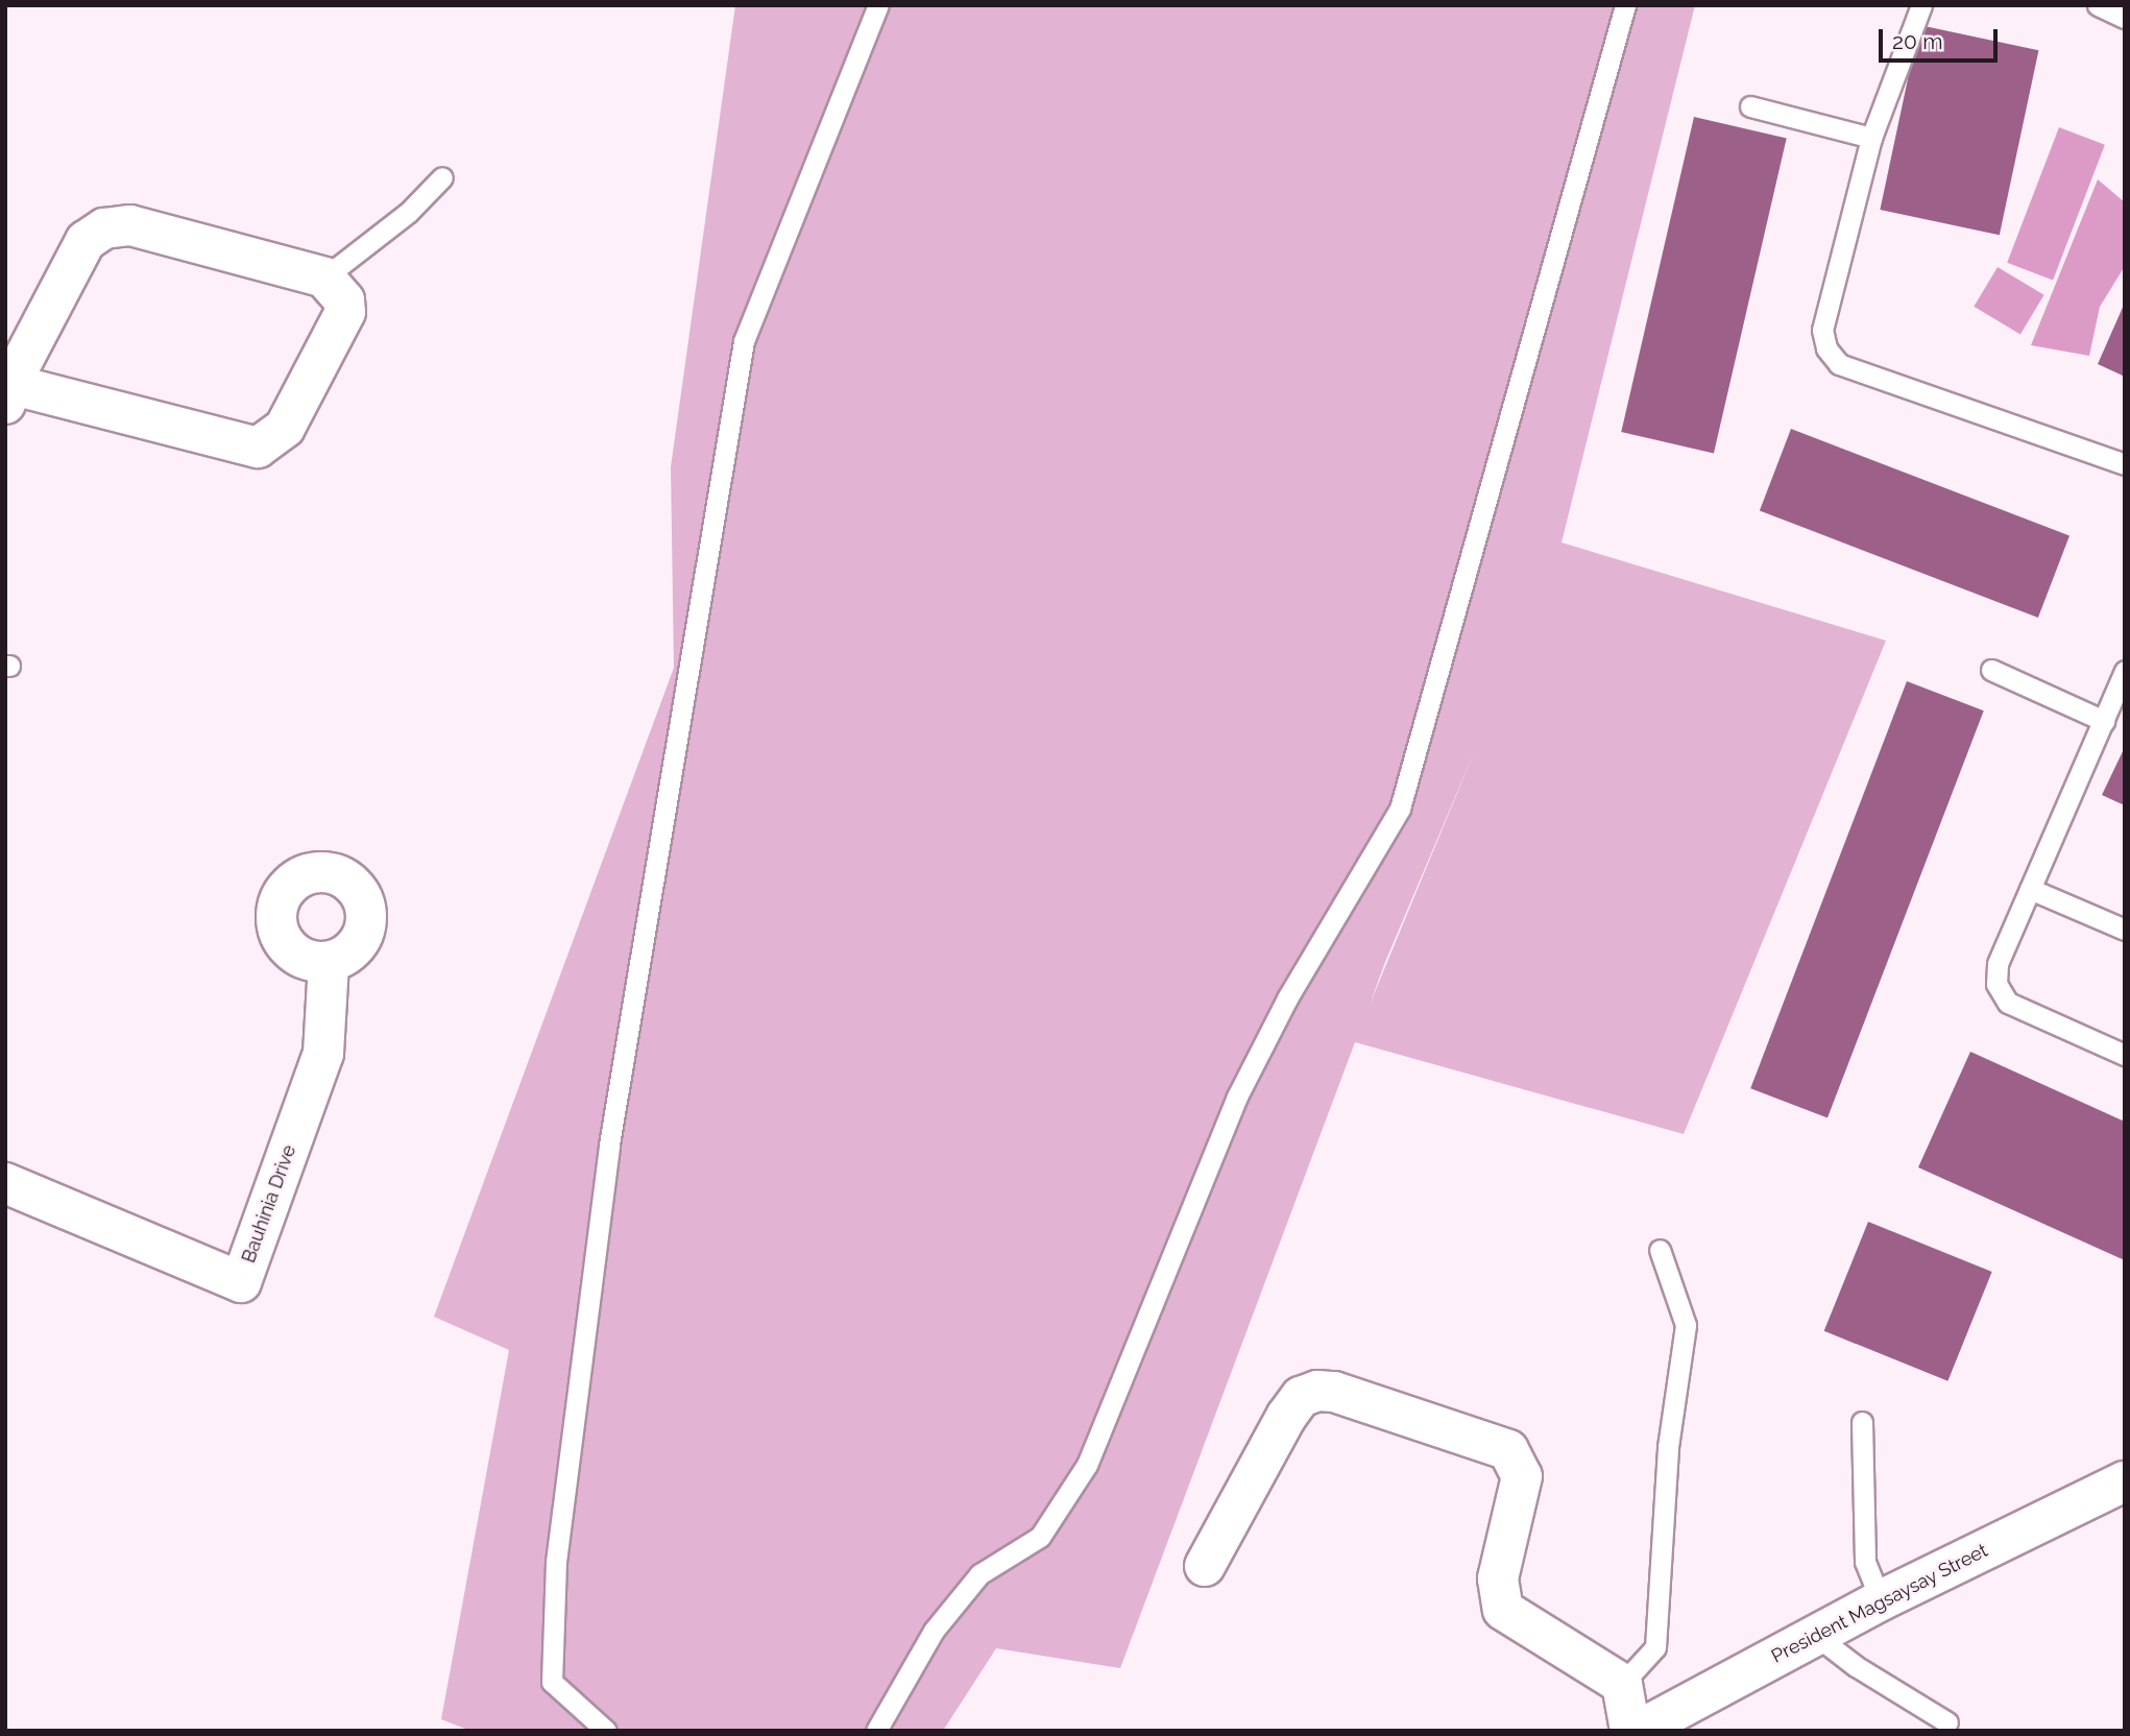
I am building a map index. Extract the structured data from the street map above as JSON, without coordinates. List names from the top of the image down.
{
  "streets": {
    "street": ["Bauhinia Drive", "President Magsaysay Street"]
  },
  "scale_bar": "20 m"
}
